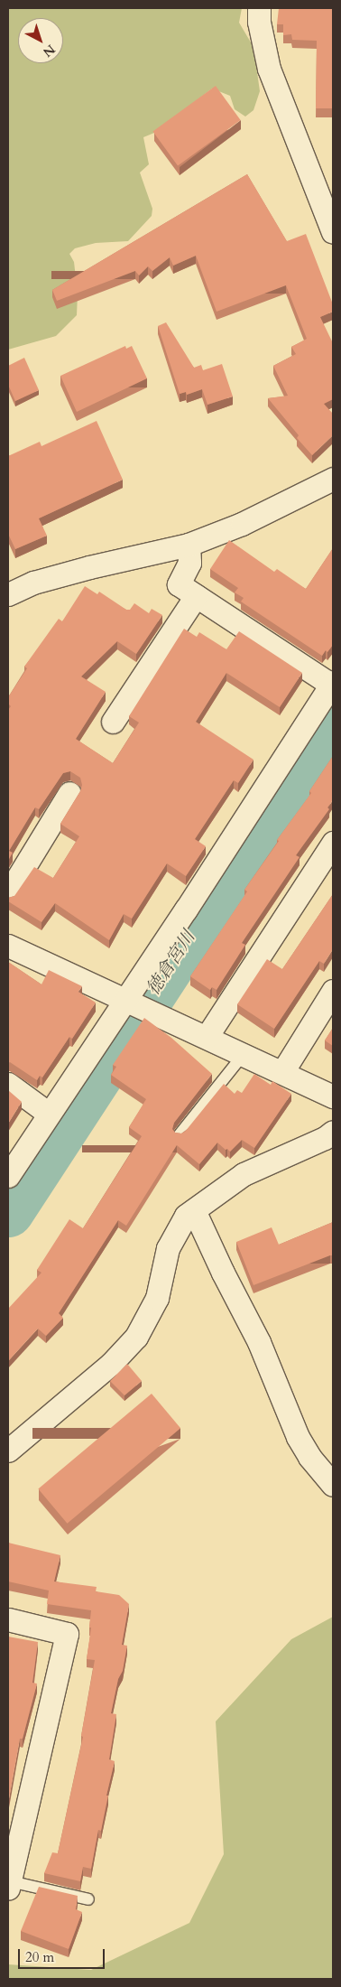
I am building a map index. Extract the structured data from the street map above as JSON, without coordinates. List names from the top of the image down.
{
  "water": ["徳倉宮川"],
  "scale_bar": "20 m",
  "north": "bottom right"
}
